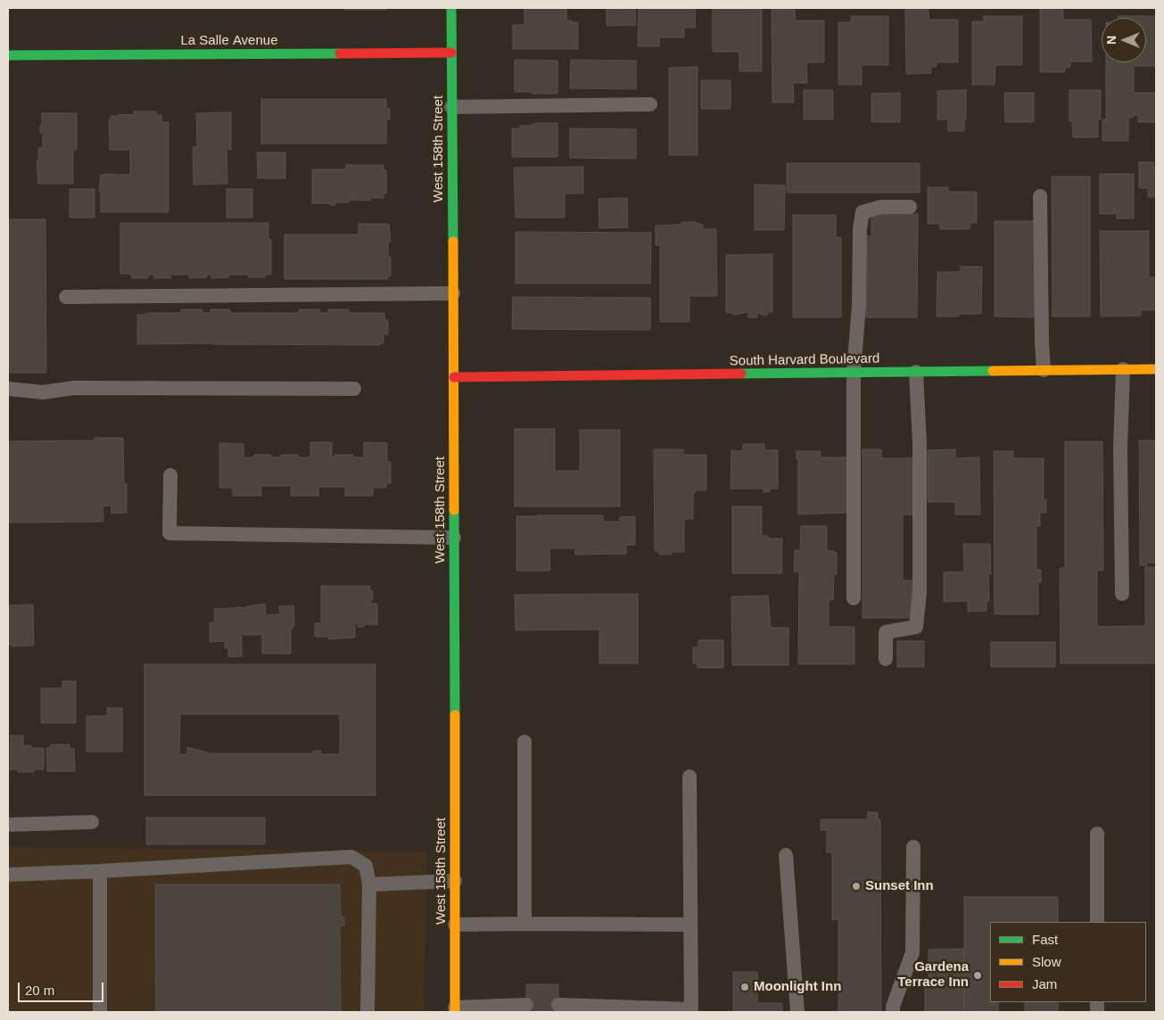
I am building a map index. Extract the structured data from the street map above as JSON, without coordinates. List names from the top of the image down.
{
  "streets": {
    "street": ["La Salle Avenue", "West 158th Street", "South Harvard Boulevard"]
  },
  "crossings": [
    ["La Salle Avenue", "West 158th Street"],
    ["West 158th Street", "South Harvard Boulevard"]
  ],
  "places": ["Sunset Inn", "Gardena Terrace Inn", "Moonlight Inn"],
  "legend": ["Fast", "Slow", "Jam"],
  "scale_bar": "20 m",
  "north": "left"
}
